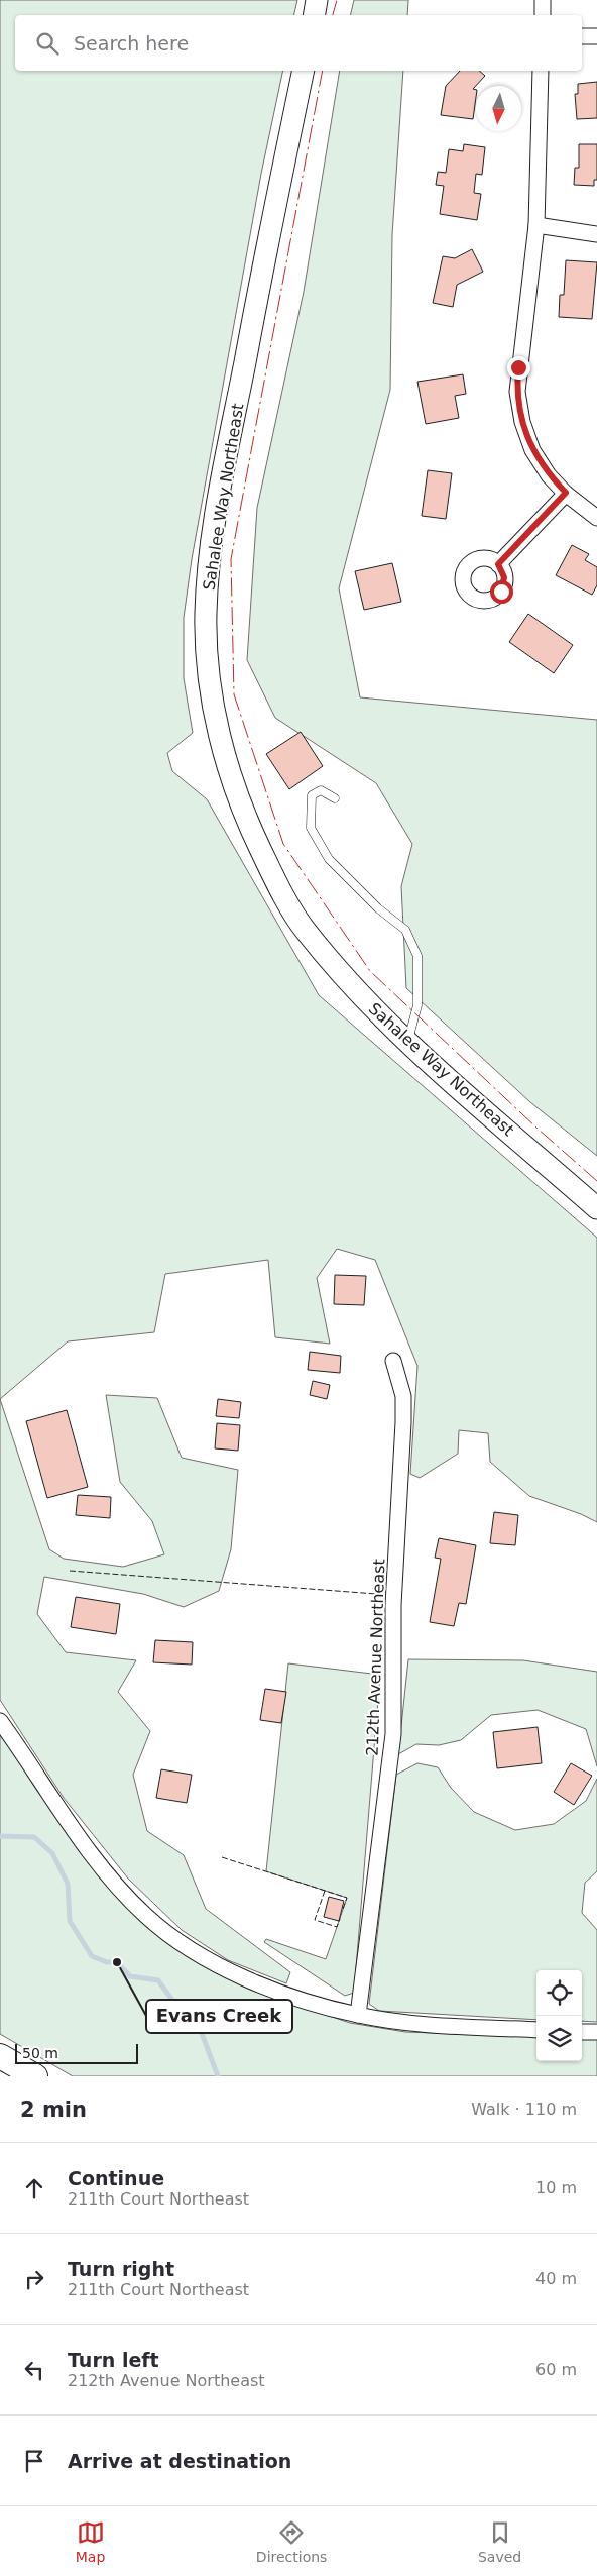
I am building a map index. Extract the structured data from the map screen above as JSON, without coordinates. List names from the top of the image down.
{
  "streets": {
    "main road": ["Sahalee Way Northeast"],
    "street": ["212th Avenue Northeast"]
  },
  "places": ["Evans Creek"],
  "scale_bar": "50 m",
  "north": "bottom",
  "page": {
    "search": "Search here",
    "scale": "50 m",
    "heading": ["2 min", "Walk · 110 m"],
    "list": [
      ["Continue", "211th Court Northeast", "10 m"],
      ["Turn right", "211th Court Northeast", "40 m"],
      ["Turn left", "212th Avenue Northeast", "60 m"],
      "Arrive at destination"
    ],
    "nav": ["Map", "Directions", "Saved"]
  }
}
